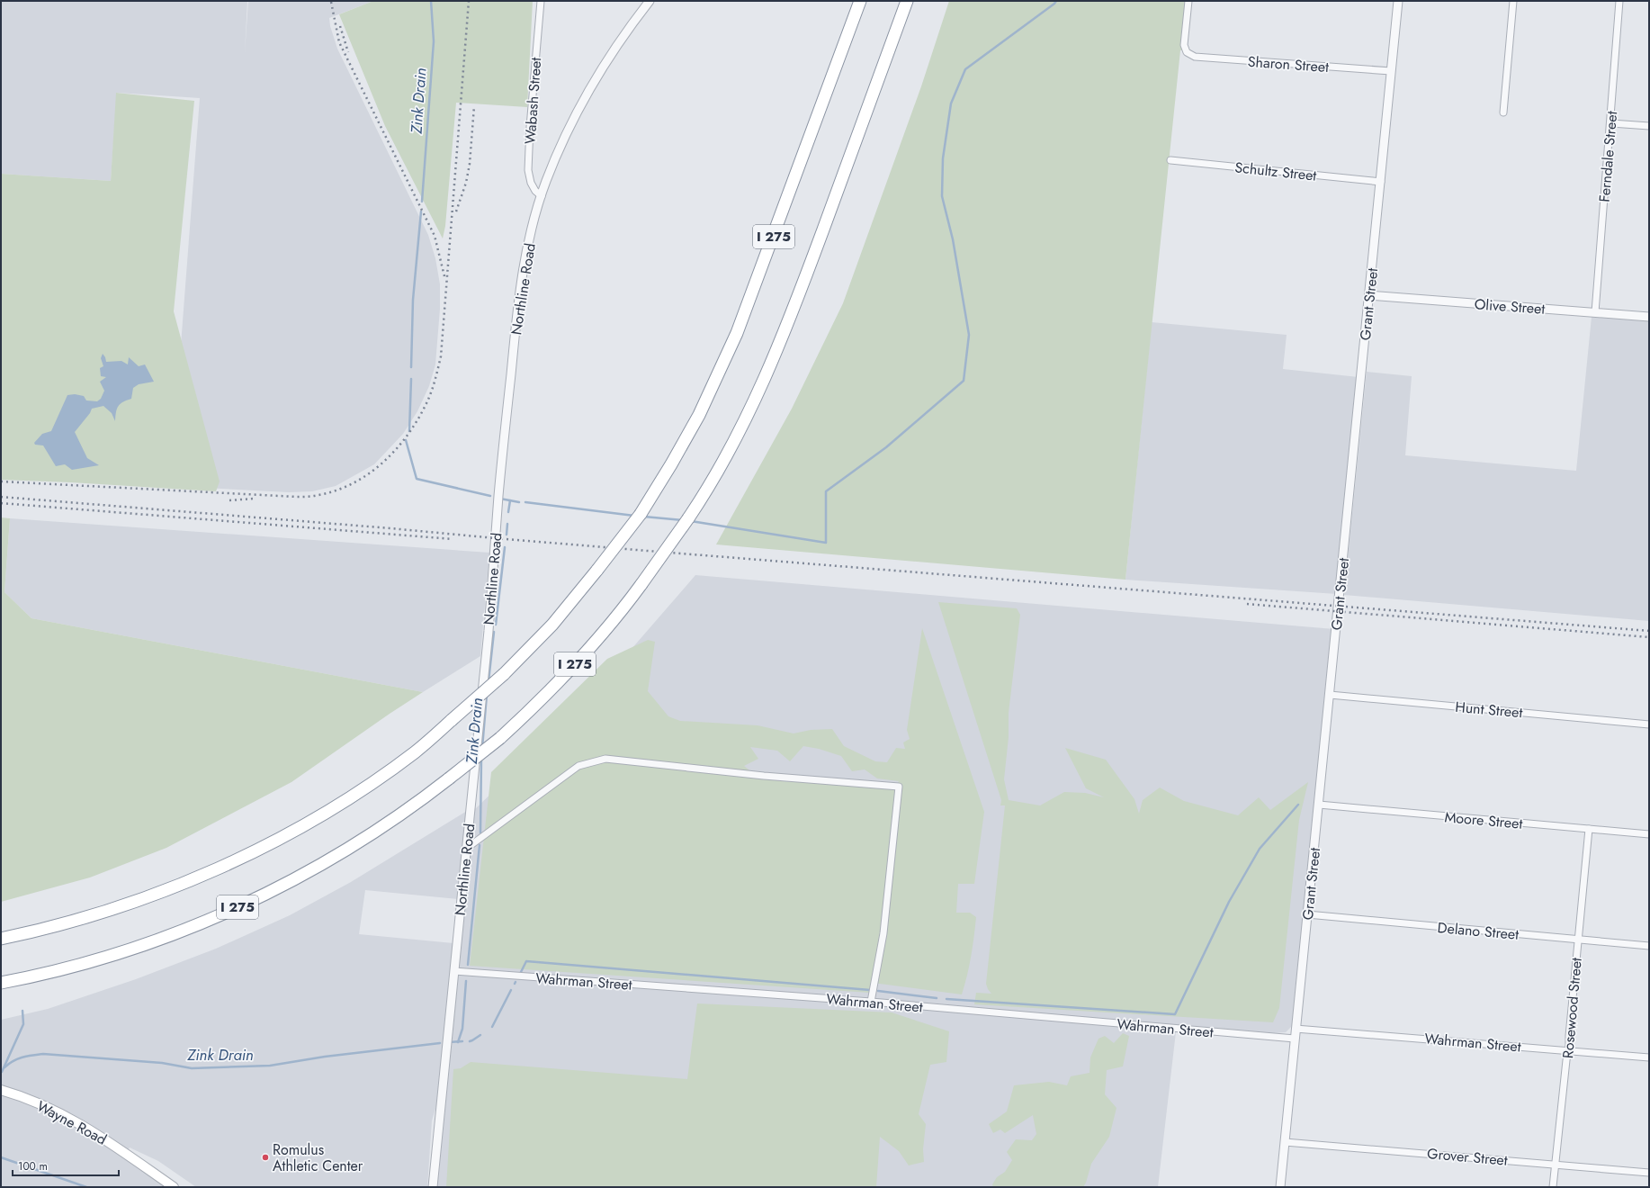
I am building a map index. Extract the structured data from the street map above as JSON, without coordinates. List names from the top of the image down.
{
  "streets": {
    "highway": ["I 275"],
    "main road": ["Wayne Road"],
    "street": [
      "Sharon Street",
      "Wabash Street",
      "Ferndale Street",
      "Schultz Street",
      "Northline Road",
      "Grant Street",
      "Olive Street",
      "Hunt Street",
      "Moore Street",
      "Delano Street",
      "Wahrman Street",
      "Rosewood Street",
      "Grover Street"
    ]
  },
  "crossings": [
    ["Sharon Street", "Grant Street"],
    ["Wabash Street", "Northline Road"],
    ["Ferndale Street", "Olive Street"],
    ["Schultz Street", "Grant Street"],
    ["Northline Road", "Wahrman Street"],
    ["Grant Street", "Olive Street"],
    ["Grant Street", "Hunt Street"],
    ["Grant Street", "Moore Street"],
    ["Grant Street", "Delano Street"],
    ["Grant Street", "Wahrman Street"],
    ["Grant Street", "Grover Street"],
    ["Moore Street", "Rosewood Street"],
    ["Delano Street", "Rosewood Street"],
    ["Wahrman Street", "Rosewood Street"],
    ["Rosewood Street", "Grover Street"]
  ],
  "water": ["Zink Drain"],
  "places": ["Romulus Athletic Center"],
  "scale_bar": "100 m"
}
